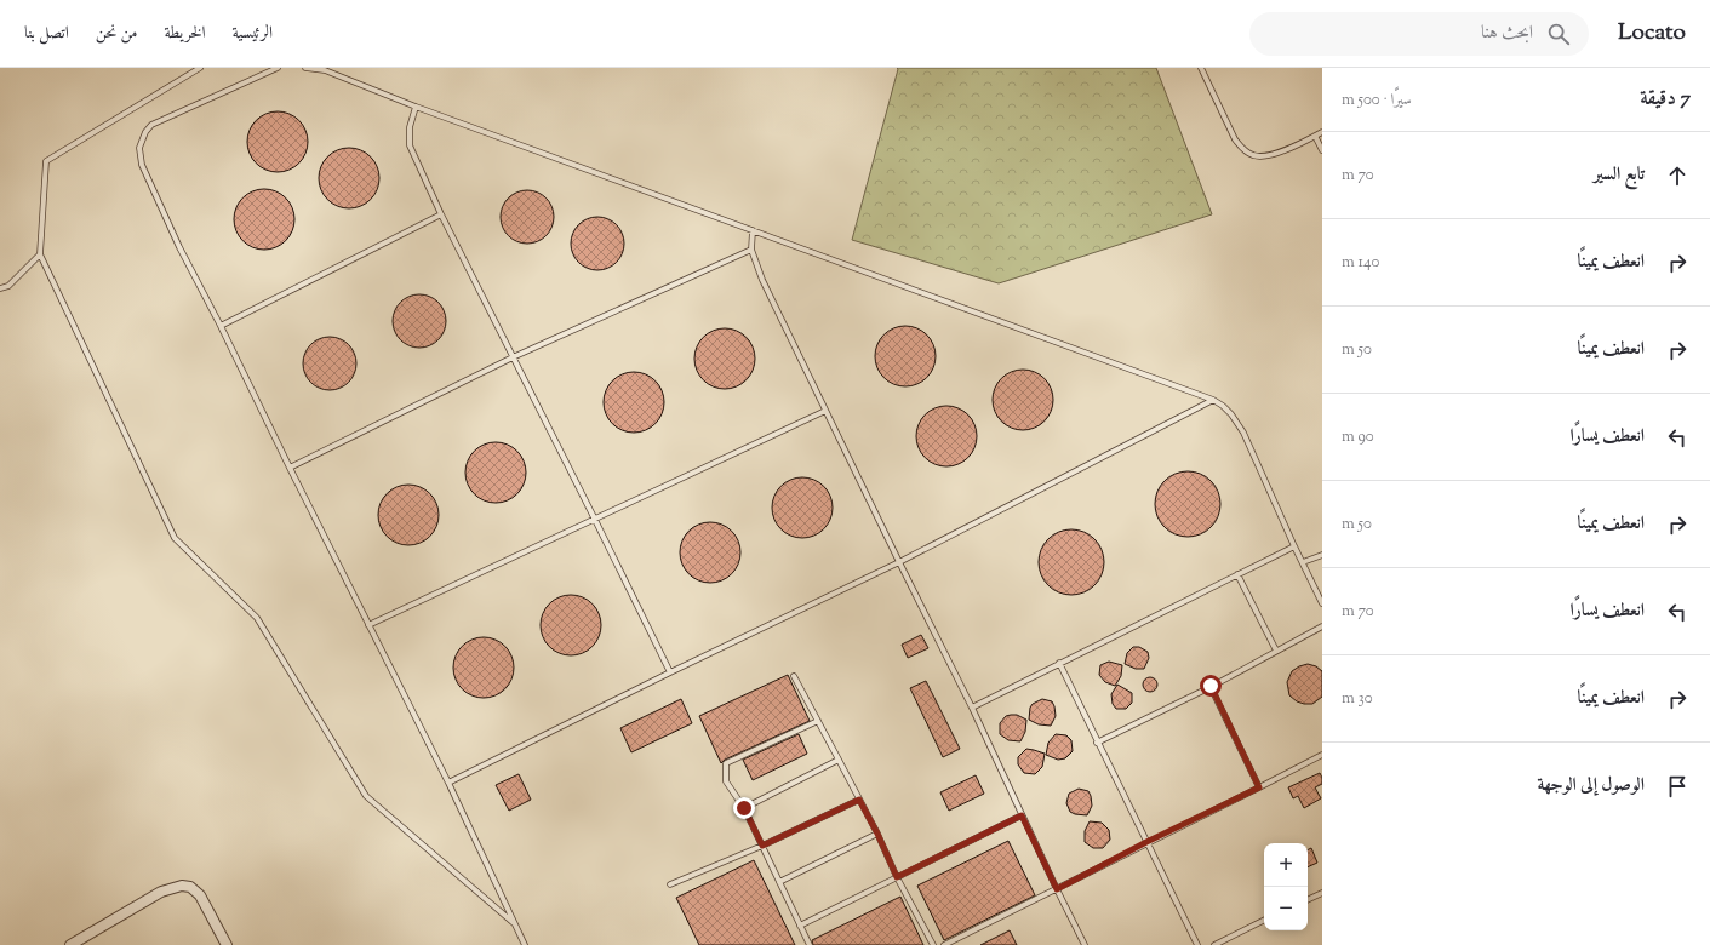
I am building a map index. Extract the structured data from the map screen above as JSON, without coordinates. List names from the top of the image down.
{
  "page": {
    "header": "Locato",
    "search": "ابحث هنا",
    "nav": [
      "الرئيسية",
      "الخريطة",
      "من نحن",
      "اتصل بنا"
    ],
    "heading": ["7 دقيقة", "سيرًا · 500 m"],
    "list": [
      ["تابع السير", "70 m"],
      ["انعطف يمينًا", "140 m"],
      ["انعطف يمينًا", "50 m"],
      ["انعطف يسارًا", "90 m"],
      ["انعطف يمينًا", "50 m"],
      ["انعطف يسارًا", "70 m"],
      ["انعطف يمينًا", "30 m"],
      "الوصول إلى الوجهة"
    ],
    "map_buttons": ["+", "−"]
  }
}
